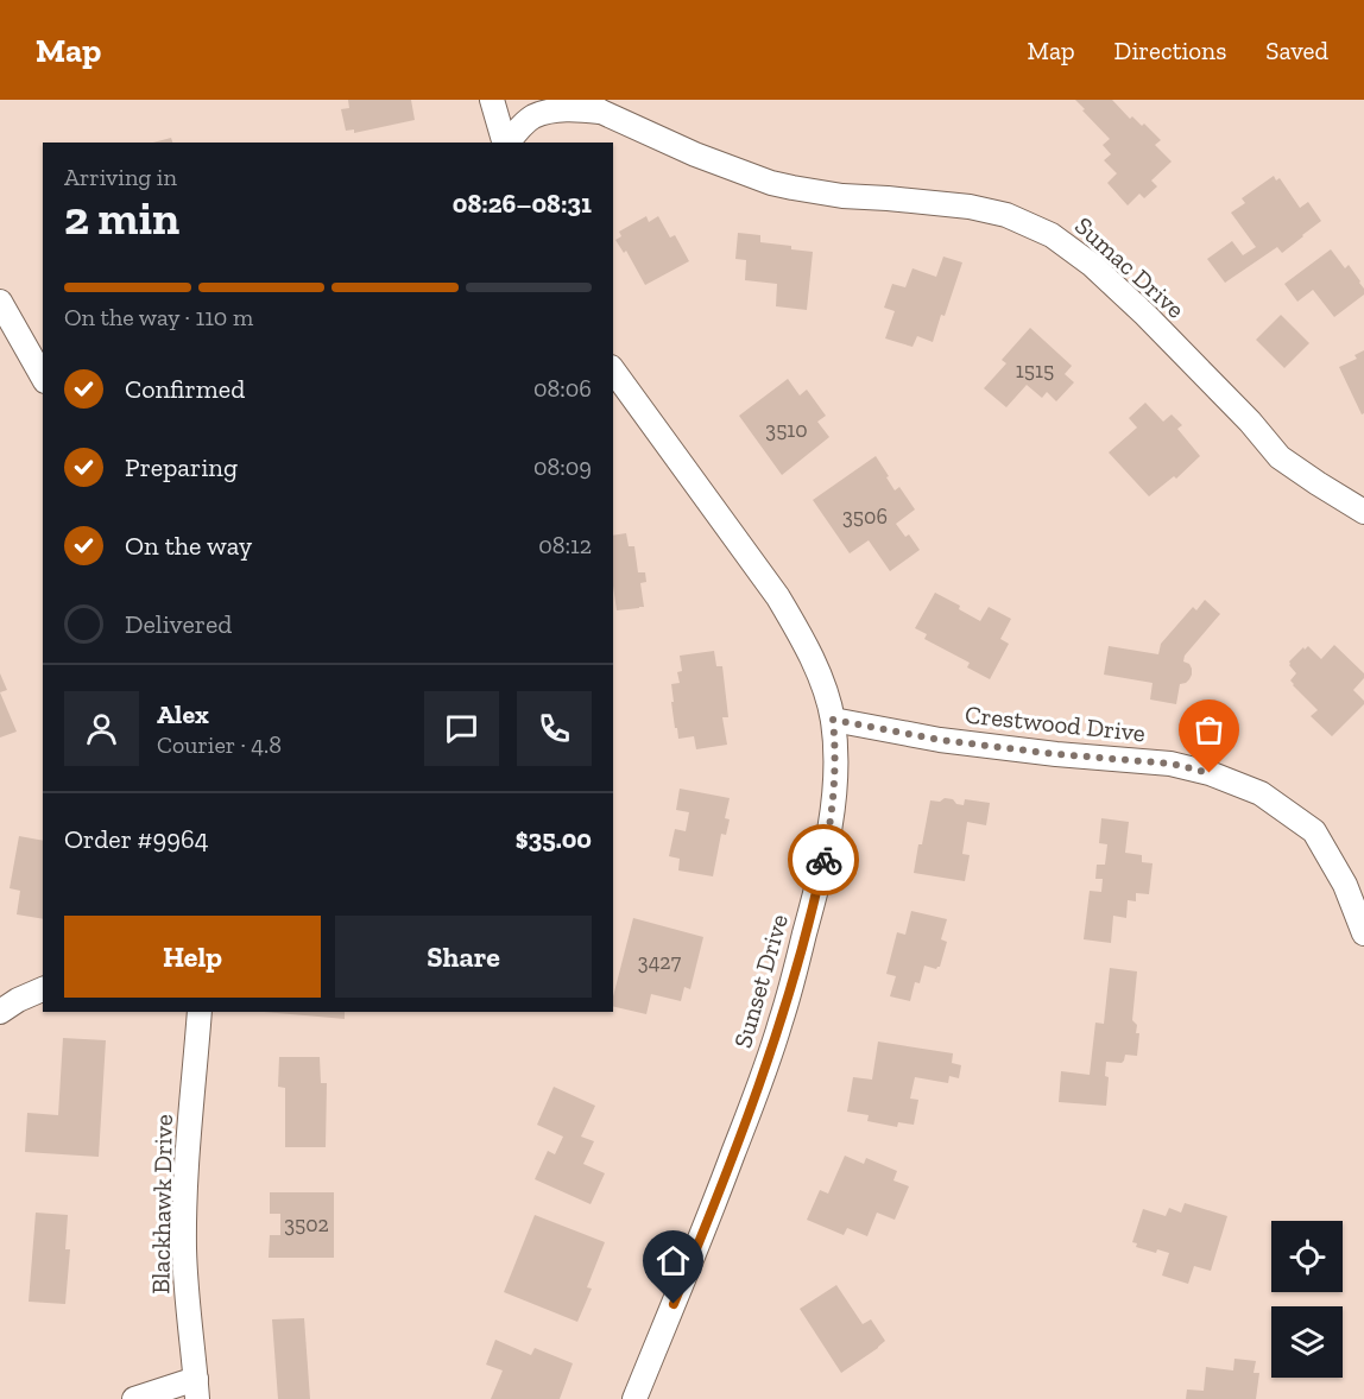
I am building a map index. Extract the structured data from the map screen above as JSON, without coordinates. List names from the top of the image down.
{
  "streets": {
    "street": [
      "Sumac Drive",
      "Crestwood Drive",
      "Sunset Drive",
      "Blackhawk Drive"
    ]
  },
  "crossings": [
    ["Crestwood Drive", "Sunset Drive"]
  ],
  "house_numbers": [
    "1515",
    "3510",
    "3506",
    "3427",
    "3502"
  ],
  "page": {
    "header": "Map",
    "nav": ["Map", "Directions", "Saved"],
    "heading": ["2 min", "Arriving in", "08:26–08:31"],
    "panel": [
      "Alex",
      "Courier · 4.8",
      "Order #9964",
      "$35.00"
    ],
    "bar": "On the way · 110 m",
    "list": [
      ["Confirmed", "08:06"],
      ["Preparing", "08:09"],
      ["On the way", "08:12"],
      "Delivered"
    ],
    "buttons": ["Help", "Share"]
  }
}
